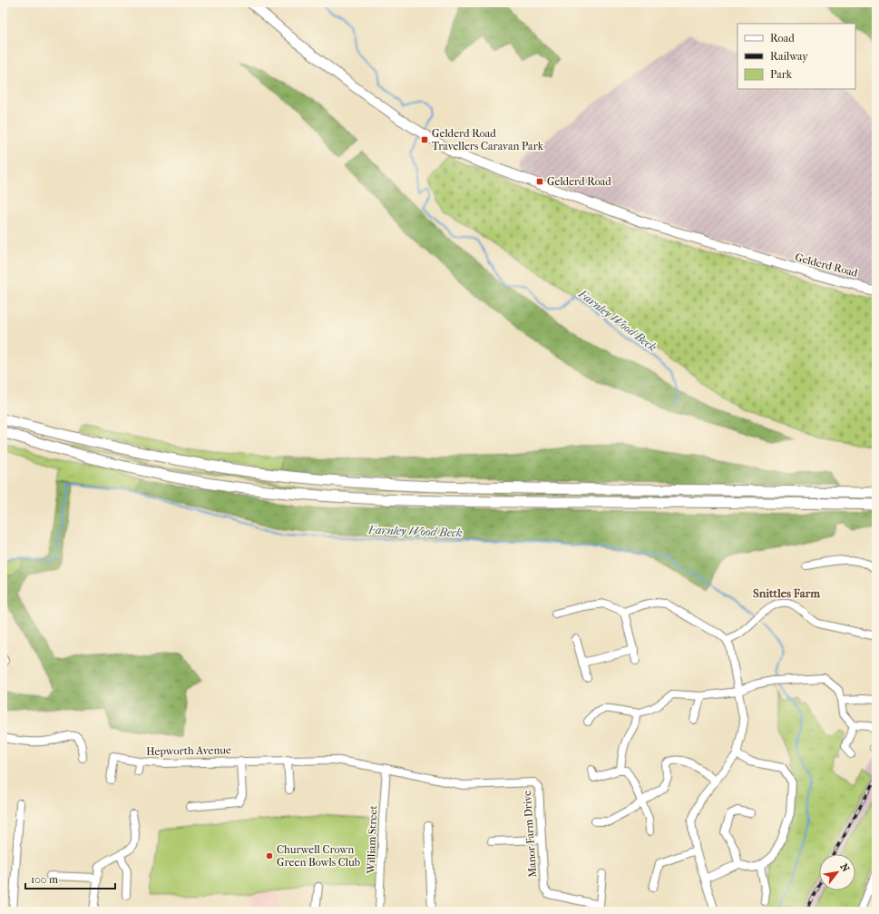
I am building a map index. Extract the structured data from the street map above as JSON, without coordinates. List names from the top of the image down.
{
  "streets": {
    "main road": ["Gelderd Road"],
    "street": ["Hepworth Avenue", "Manor Farm Drive", "William Street"]
  },
  "crossings": [
    ["Hepworth Avenue", "Manor Farm Drive"],
    ["Hepworth Avenue", "William Street"],
    ["Manor Farm Drive", "William Street"]
  ],
  "districts": ["Snittles Farm"],
  "water": ["Farnley Wood Beck"],
  "places": {
    "transit": ["Gelderd Road Travellers Caravan Park", "Gelderd Road"],
    "other": ["Churwell Crown Green Bowls Club"]
  },
  "legend": ["Road", "Railway", "Park"],
  "scale_bar": "100 m",
  "north": "top right"
}
